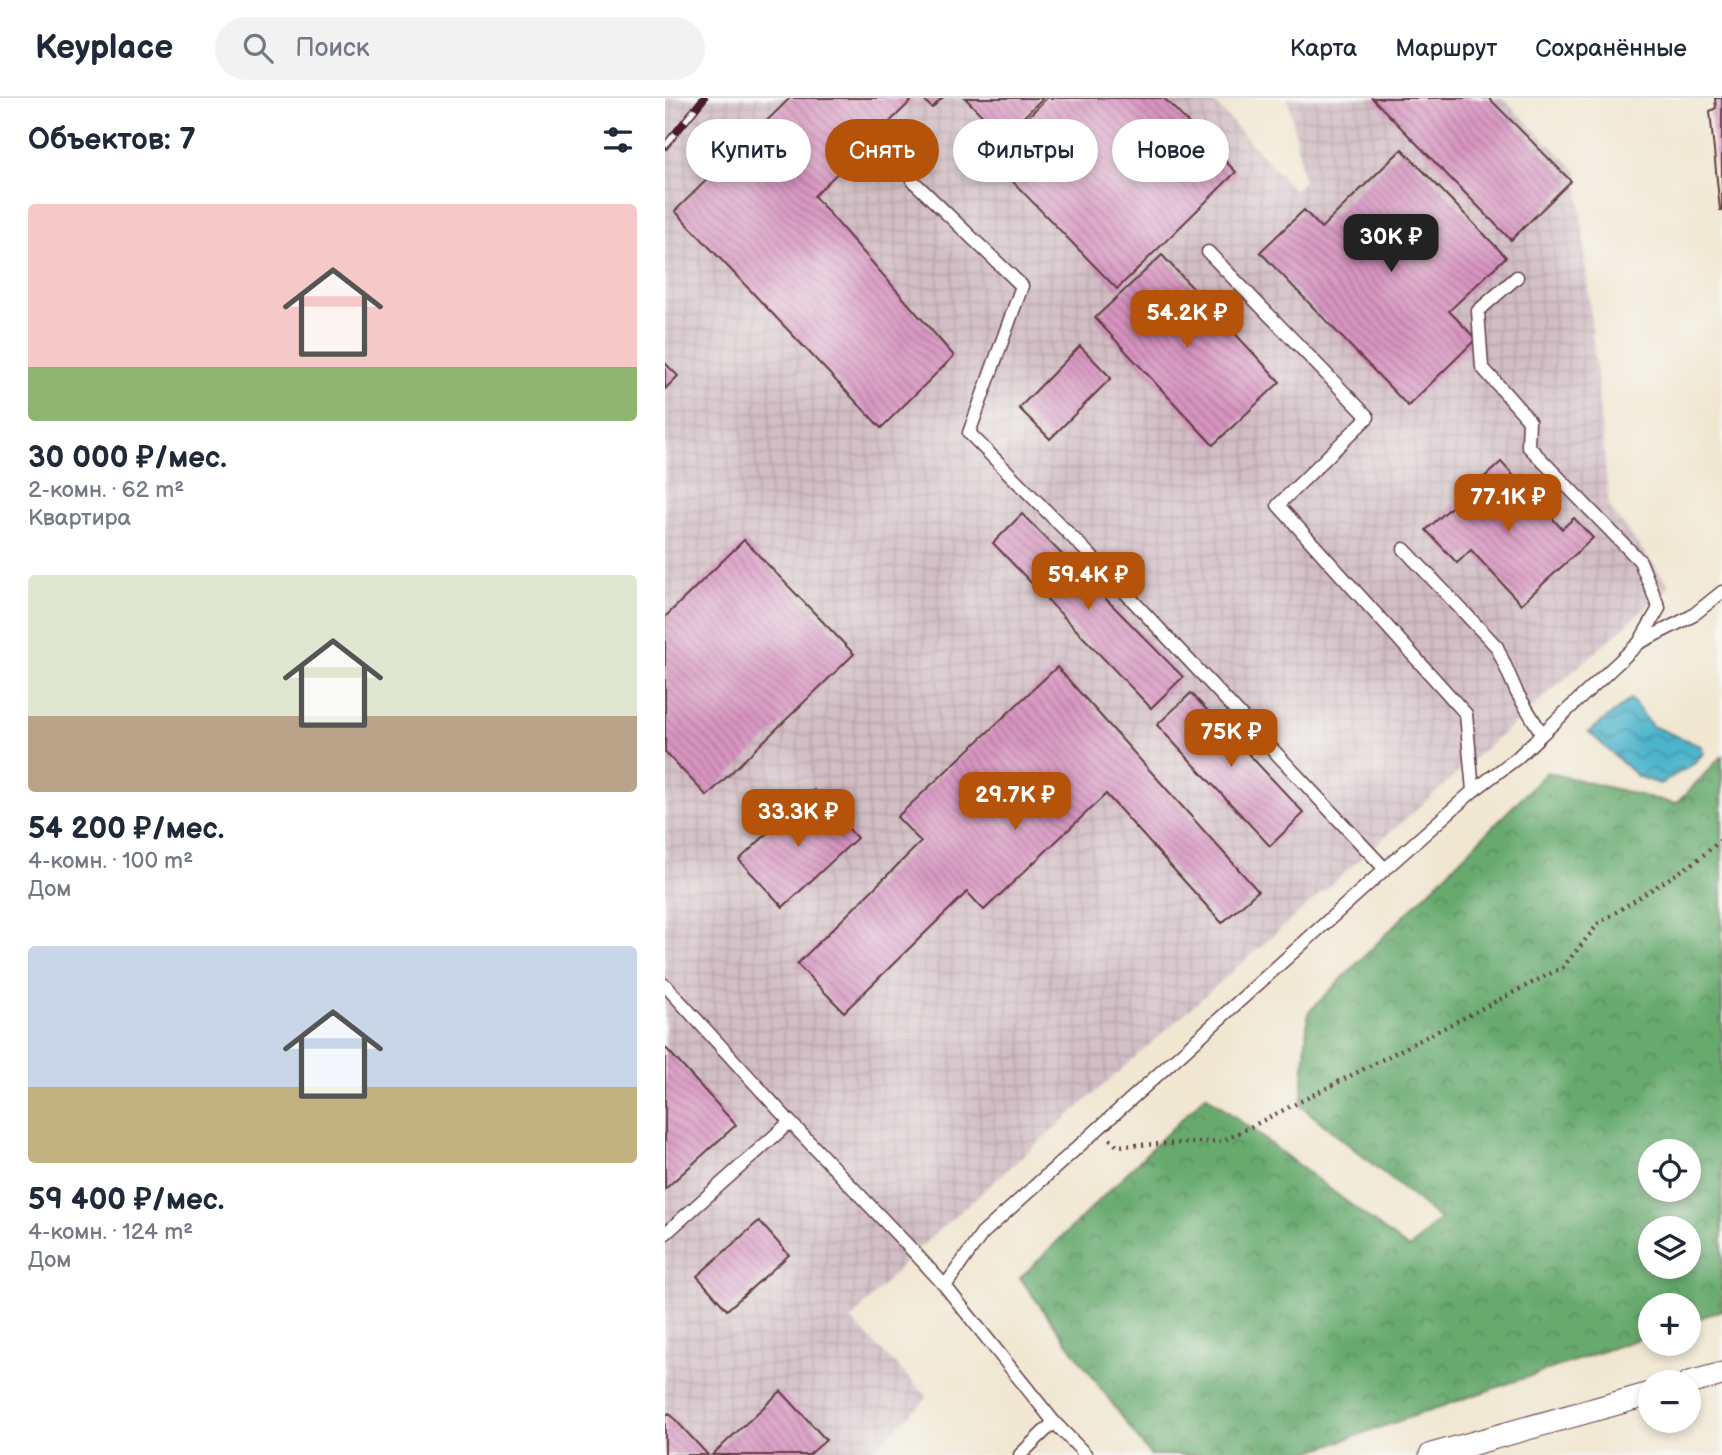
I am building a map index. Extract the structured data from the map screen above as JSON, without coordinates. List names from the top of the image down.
{
  "page": {
    "header": "Keyplace",
    "search": "Поиск",
    "nav": ["Карта", "Маршрут", "Сохранённые"],
    "heading": "Объектов: 7",
    "chip": [
      "Купить",
      "Снять",
      "Фильтры",
      "Новое"
    ],
    "list": [
      {
        "name": "30 000 ₽/мес.",
        "note": "2-комн. · 62 m² · Квартира"
      },
      {
        "name": "54 200 ₽/мес.",
        "note": "4-комн. · 100 m² · Дом"
      },
      {
        "name": "59 400 ₽/мес.",
        "note": "4-комн. · 124 m² · Дом"
      }
    ],
    "price": [
      "30K ₽",
      "54.2K ₽",
      "77.1K ₽",
      "59.4K ₽",
      "75K ₽",
      "29.7K ₽",
      "33.3K ₽"
    ],
    "map_buttons": ["+", "−"]
  }
}
